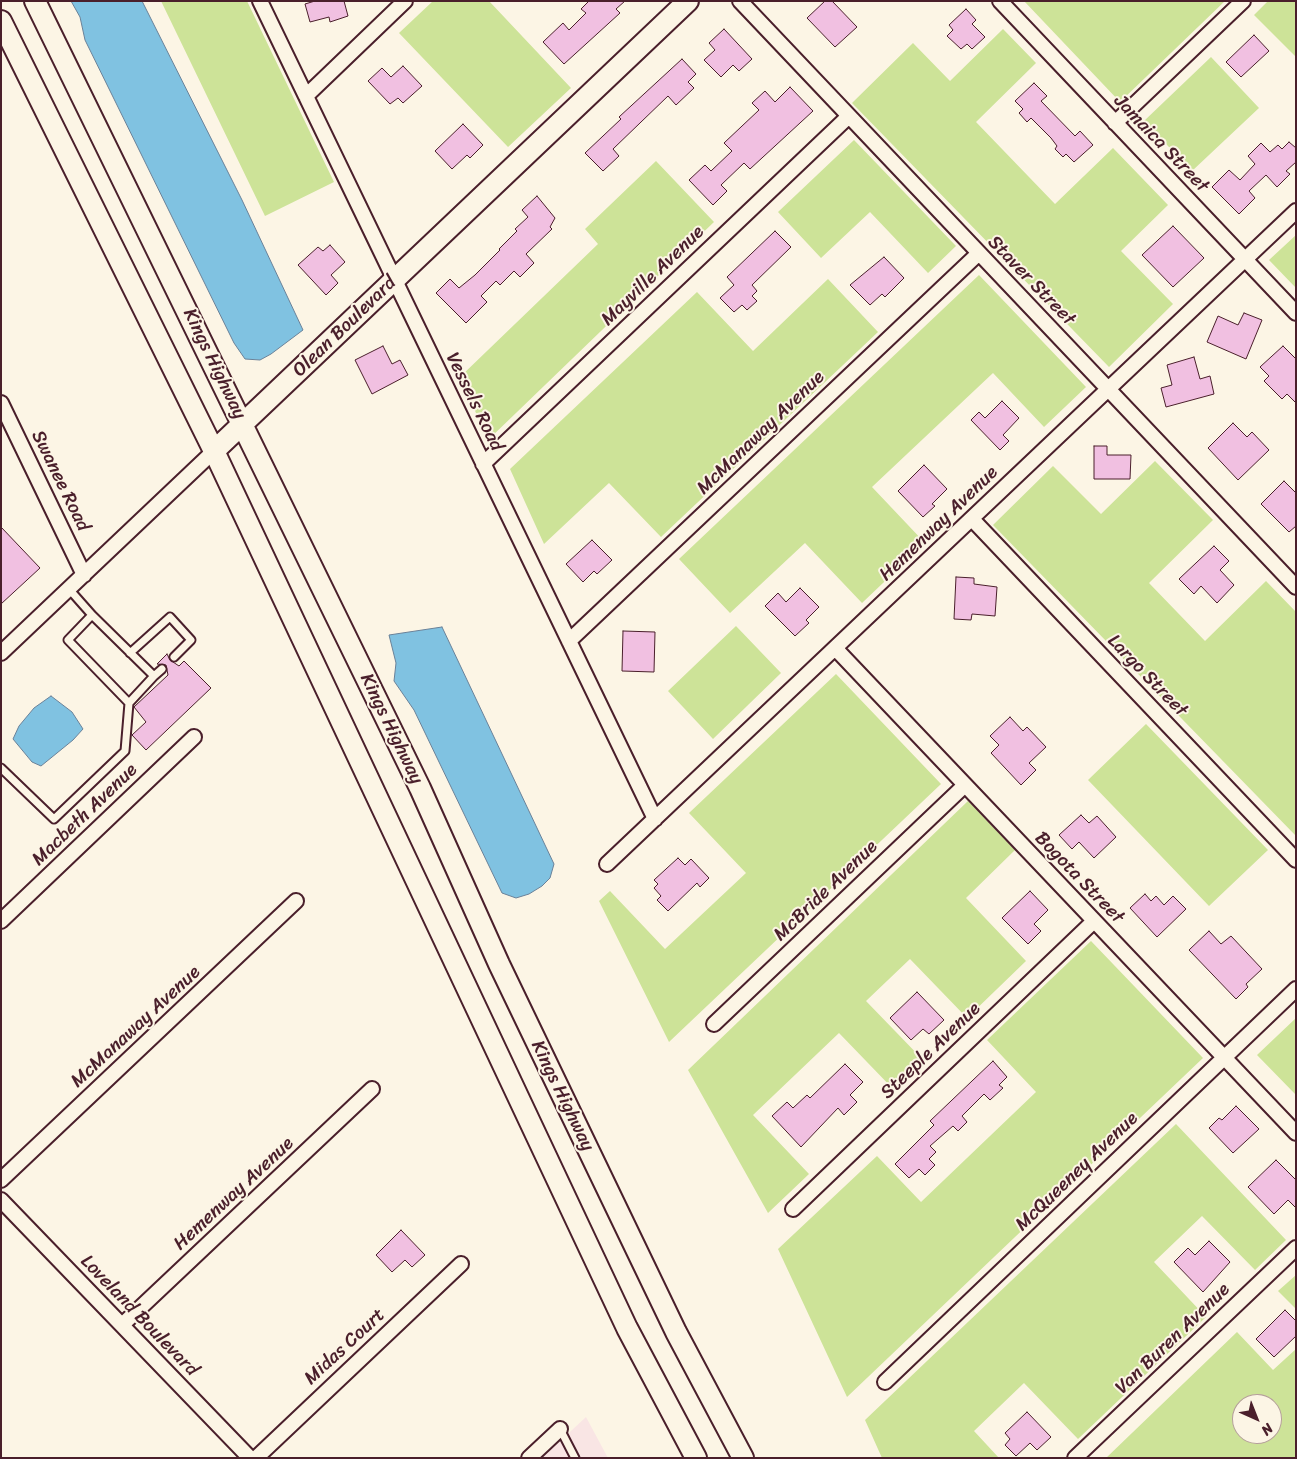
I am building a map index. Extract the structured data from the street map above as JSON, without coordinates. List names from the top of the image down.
{
  "streets": {
    "main road": ["Olean Boulevard", "Kings Highway"],
    "street": [
      "Jamaica Street",
      "Mayville Avenue",
      "Staver Street",
      "Vessels Road",
      "McManaway Avenue",
      "Swanee Road",
      "Hemenway Avenue",
      "Largo Street",
      "Macbeth Avenue",
      "Bogota Street",
      "McBride Avenue",
      "Steeple Avenue",
      "McQueeney Avenue",
      "Loveland Boulevard",
      "Van Buren Avenue",
      "Midas Court"
    ]
  },
  "crossings": [
    ["Jamaica Street", "Hemenway Avenue"],
    ["Mayville Avenue", "Staver Street"],
    ["Mayville Avenue", "Vessels Road"],
    ["Staver Street", "McManaway Avenue"],
    ["Staver Street", "Hemenway Avenue"],
    ["Olean Boulevard", "Kings Highway"],
    ["Olean Boulevard", "Vessels Road"],
    ["Olean Boulevard", "Swanee Road"],
    ["Vessels Road", "McManaway Avenue"],
    ["Vessels Road", "Hemenway Avenue"],
    ["Hemenway Avenue", "Largo Street"],
    ["Hemenway Avenue", "Bogota Street"],
    ["Hemenway Avenue", "Loveland Boulevard"],
    ["Bogota Street", "McBride Avenue"],
    ["Bogota Street", "Steeple Avenue"],
    ["Bogota Street", "McQueeney Avenue"]
  ],
  "north": "bottom right"
}
